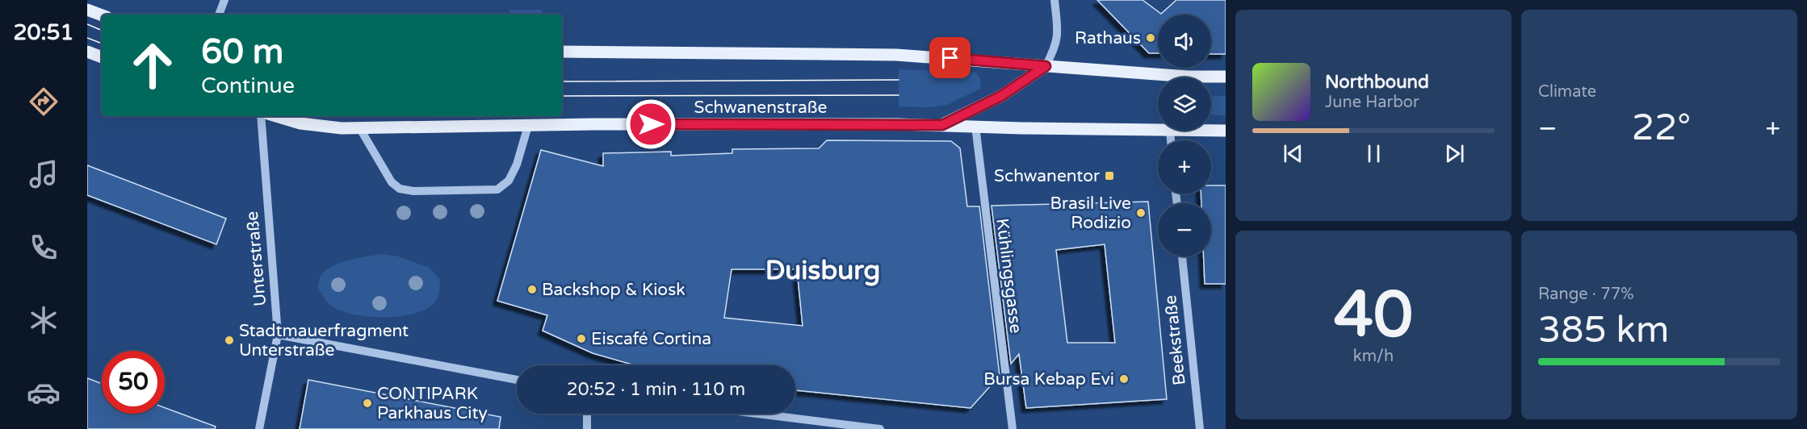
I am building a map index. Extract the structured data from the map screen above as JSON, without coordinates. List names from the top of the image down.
{
  "streets": {
    "main road": ["Schwanenstraße"],
    "street": ["Unterstraße", "Kühlingsgasse", "Beekstraße"]
  },
  "crossings": [
    ["Schwanenstraße", "Kühlingsgasse"]
  ],
  "districts": ["Duisburg"],
  "places": {
    "other": [
      "Rathaus",
      "Brasil Live Rodizio",
      "Backshop & Kiosk",
      "Eiscafé Cortina",
      "Stadtmauerfragment Unterstraße",
      "Bursa Kebap Evi",
      "CONTIPARK Parkhaus City"
    ],
    "transit": ["Schwanentor"]
  },
  "page": {
    "tabs": "20:51",
    "tile": [
      "Climate",
      ["40", "km/h"],
      ["Range · 77%", "385 km"]
    ],
    "map_buttons": ["+", "−"],
    "turn": ["60 m", "Continue"],
    "song": ["Northbound", "June Harbor"],
    "heat": ["−", "22°", "+"],
    "limit": "50",
    "trip": "20:52 · 1 min · 110 m"
  }
}
